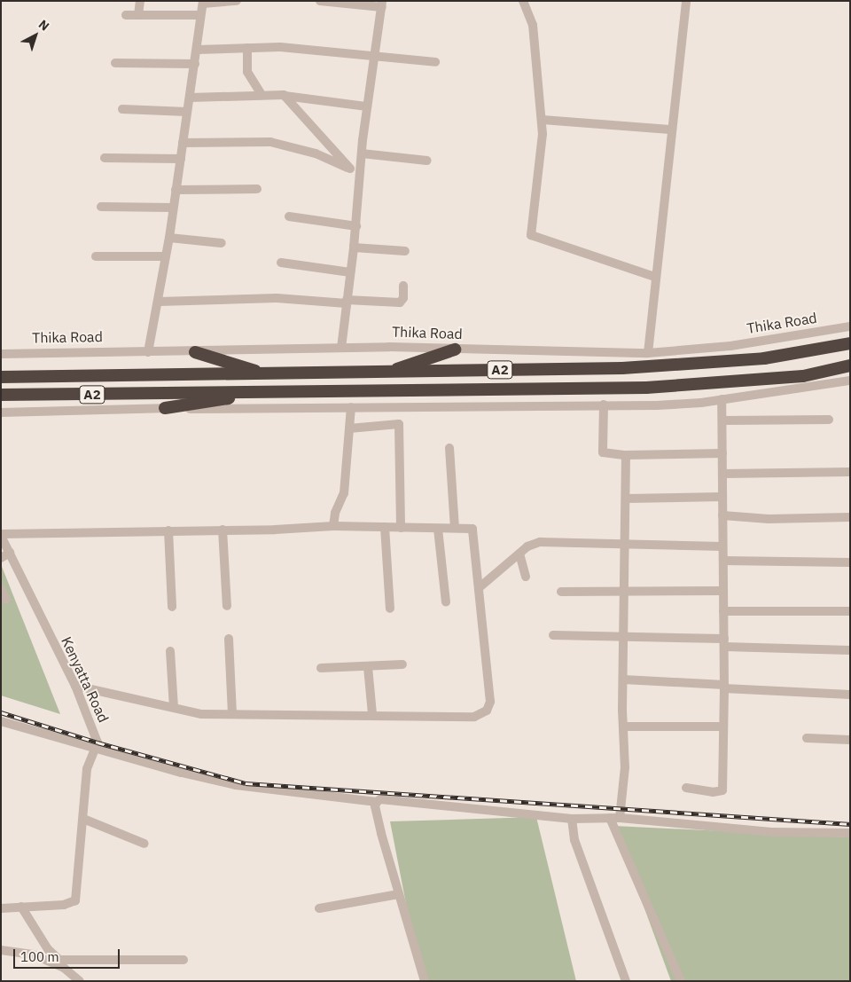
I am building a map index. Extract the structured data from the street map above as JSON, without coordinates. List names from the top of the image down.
{
  "streets": {
    "highway": ["A2"],
    "street": ["Thika Road", "Kenyatta Road"]
  },
  "scale_bar": "100 m",
  "north": "top right"
}
